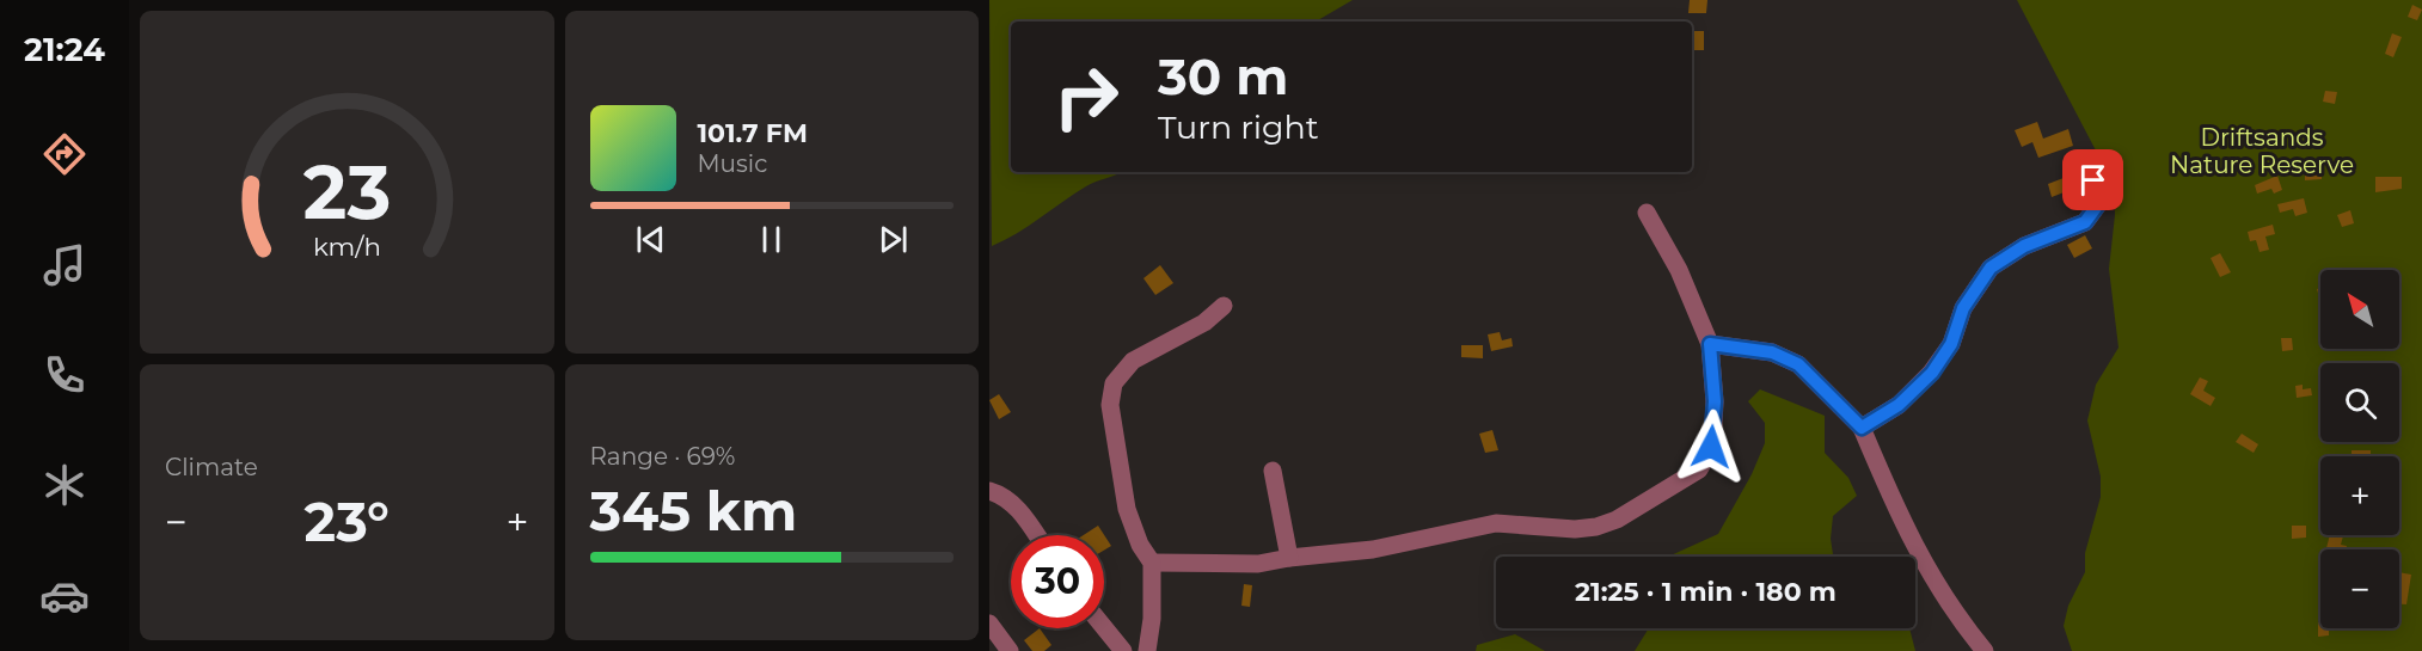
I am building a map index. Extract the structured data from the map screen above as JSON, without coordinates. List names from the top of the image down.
{
  "parks": ["Driftsands Nature Reserve"],
  "north": "top left",
  "page": {
    "tabs": "21:24",
    "turn": ["30 m", "Turn right"],
    "song": ["101.7 FM", "Music"],
    "map_buttons": ["+", "−"],
    "tile": [
      "Climate",
      ["Range · 69%", "345 km"]
    ],
    "heat": ["−", "23°", "+"],
    "limit": "30",
    "trip": "21:25 · 1 min · 180 m",
    "gauge": ["23", "km/h"]
  }
}
